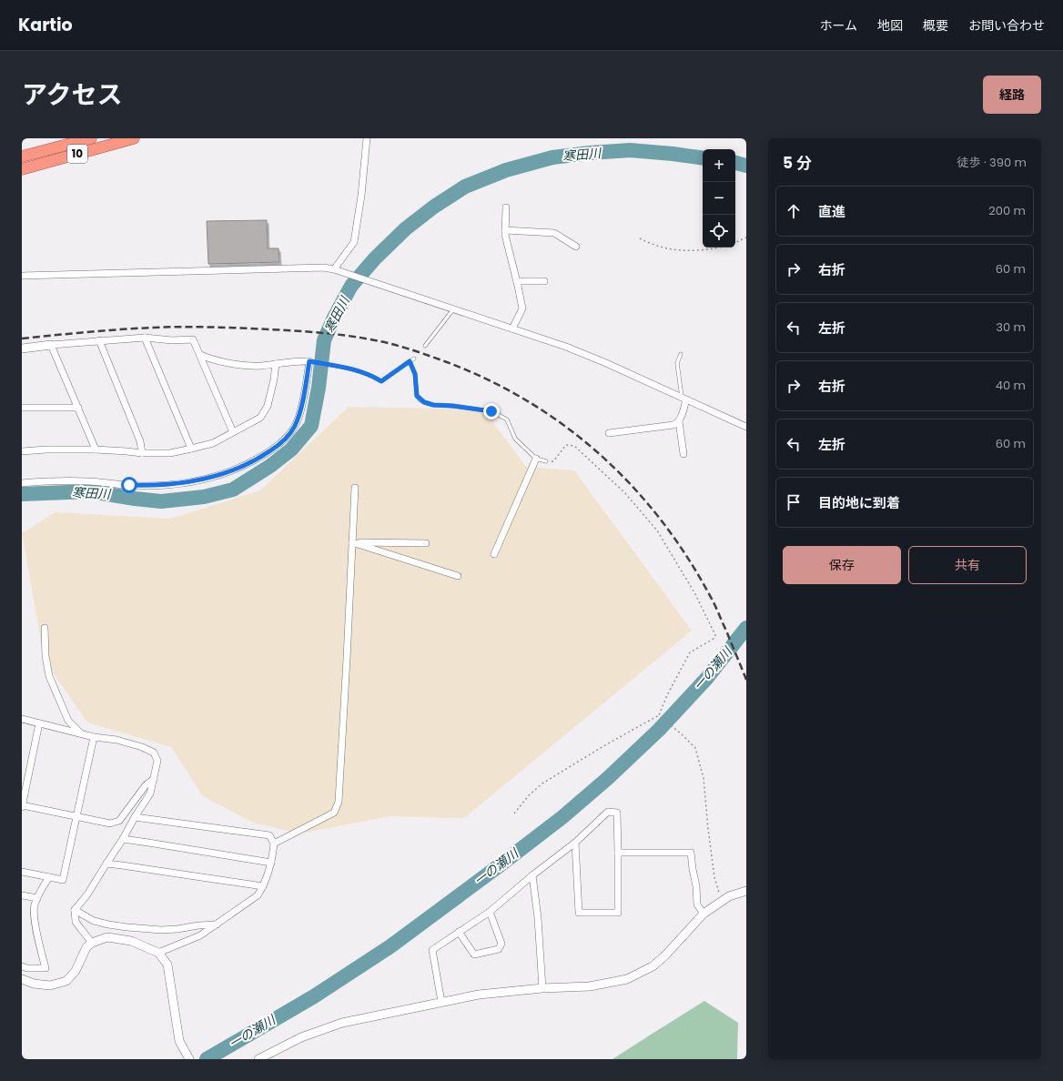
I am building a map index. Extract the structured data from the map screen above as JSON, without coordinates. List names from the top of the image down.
{
  "streets": {
    "highway": ["10"]
  },
  "water": ["寒田川", "一の瀬川"],
  "page": {
    "header": "Kartio",
    "nav": [
      "ホーム",
      "地図",
      "概要",
      "お問い合わせ"
    ],
    "title": "アクセス",
    "buttons": [
      "経路",
      ["保存", "共有"]
    ],
    "heading": ["5 分", "徒歩 · 390 m"],
    "map_buttons": ["+", "−"],
    "list": [
      ["直進", "200 m"],
      ["右折", "60 m"],
      ["左折", "30 m"],
      ["右折", "40 m"],
      ["左折", "60 m"],
      "目的地に到着"
    ]
  }
}
